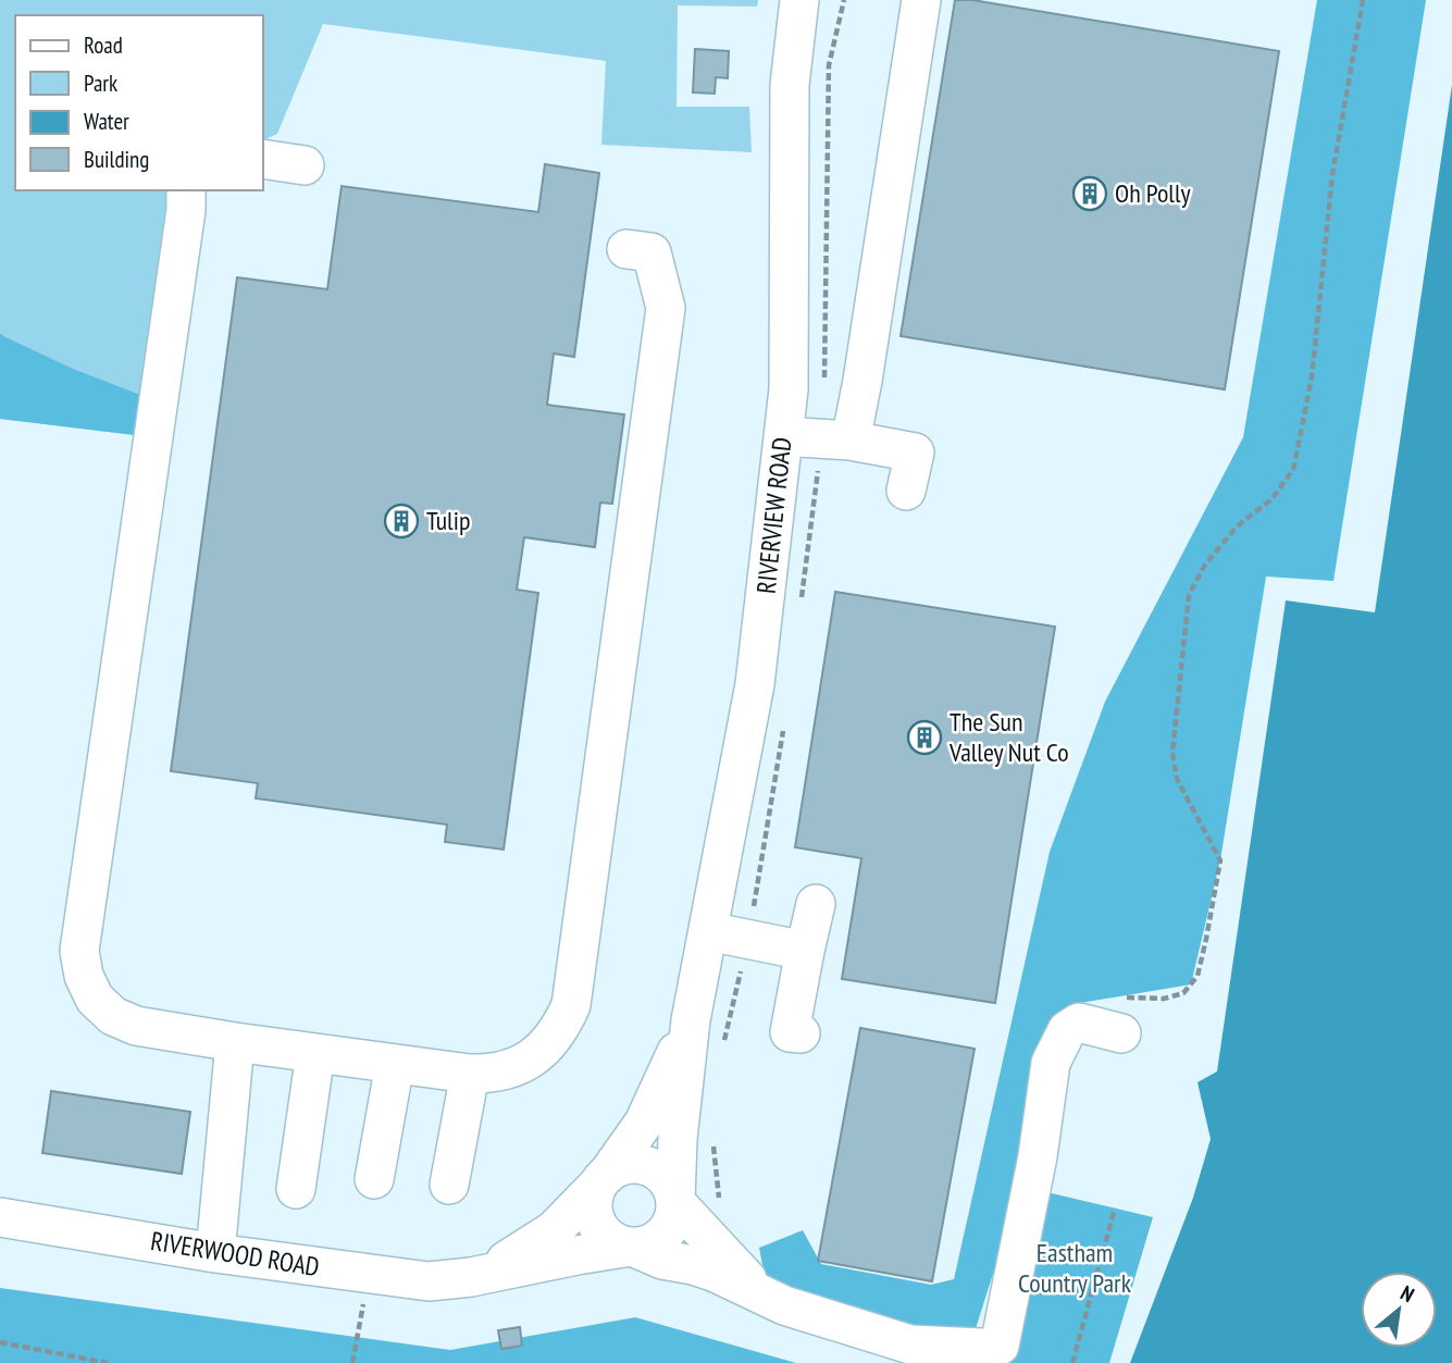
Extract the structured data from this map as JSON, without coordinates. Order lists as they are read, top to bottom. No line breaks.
{"streets":{"street":["RIVERVIEW ROAD","RIVERWOOD ROAD"]},"crossings":[["RIVERVIEW ROAD","RIVERWOOD ROAD"]],"parks":["Eastham Country Park"],"places":{"building":["Oh Polly","Tulip","The Sun Valley Nut Co"]},"legend":["Road","Park","Water","Building"],"north":"top right"}
